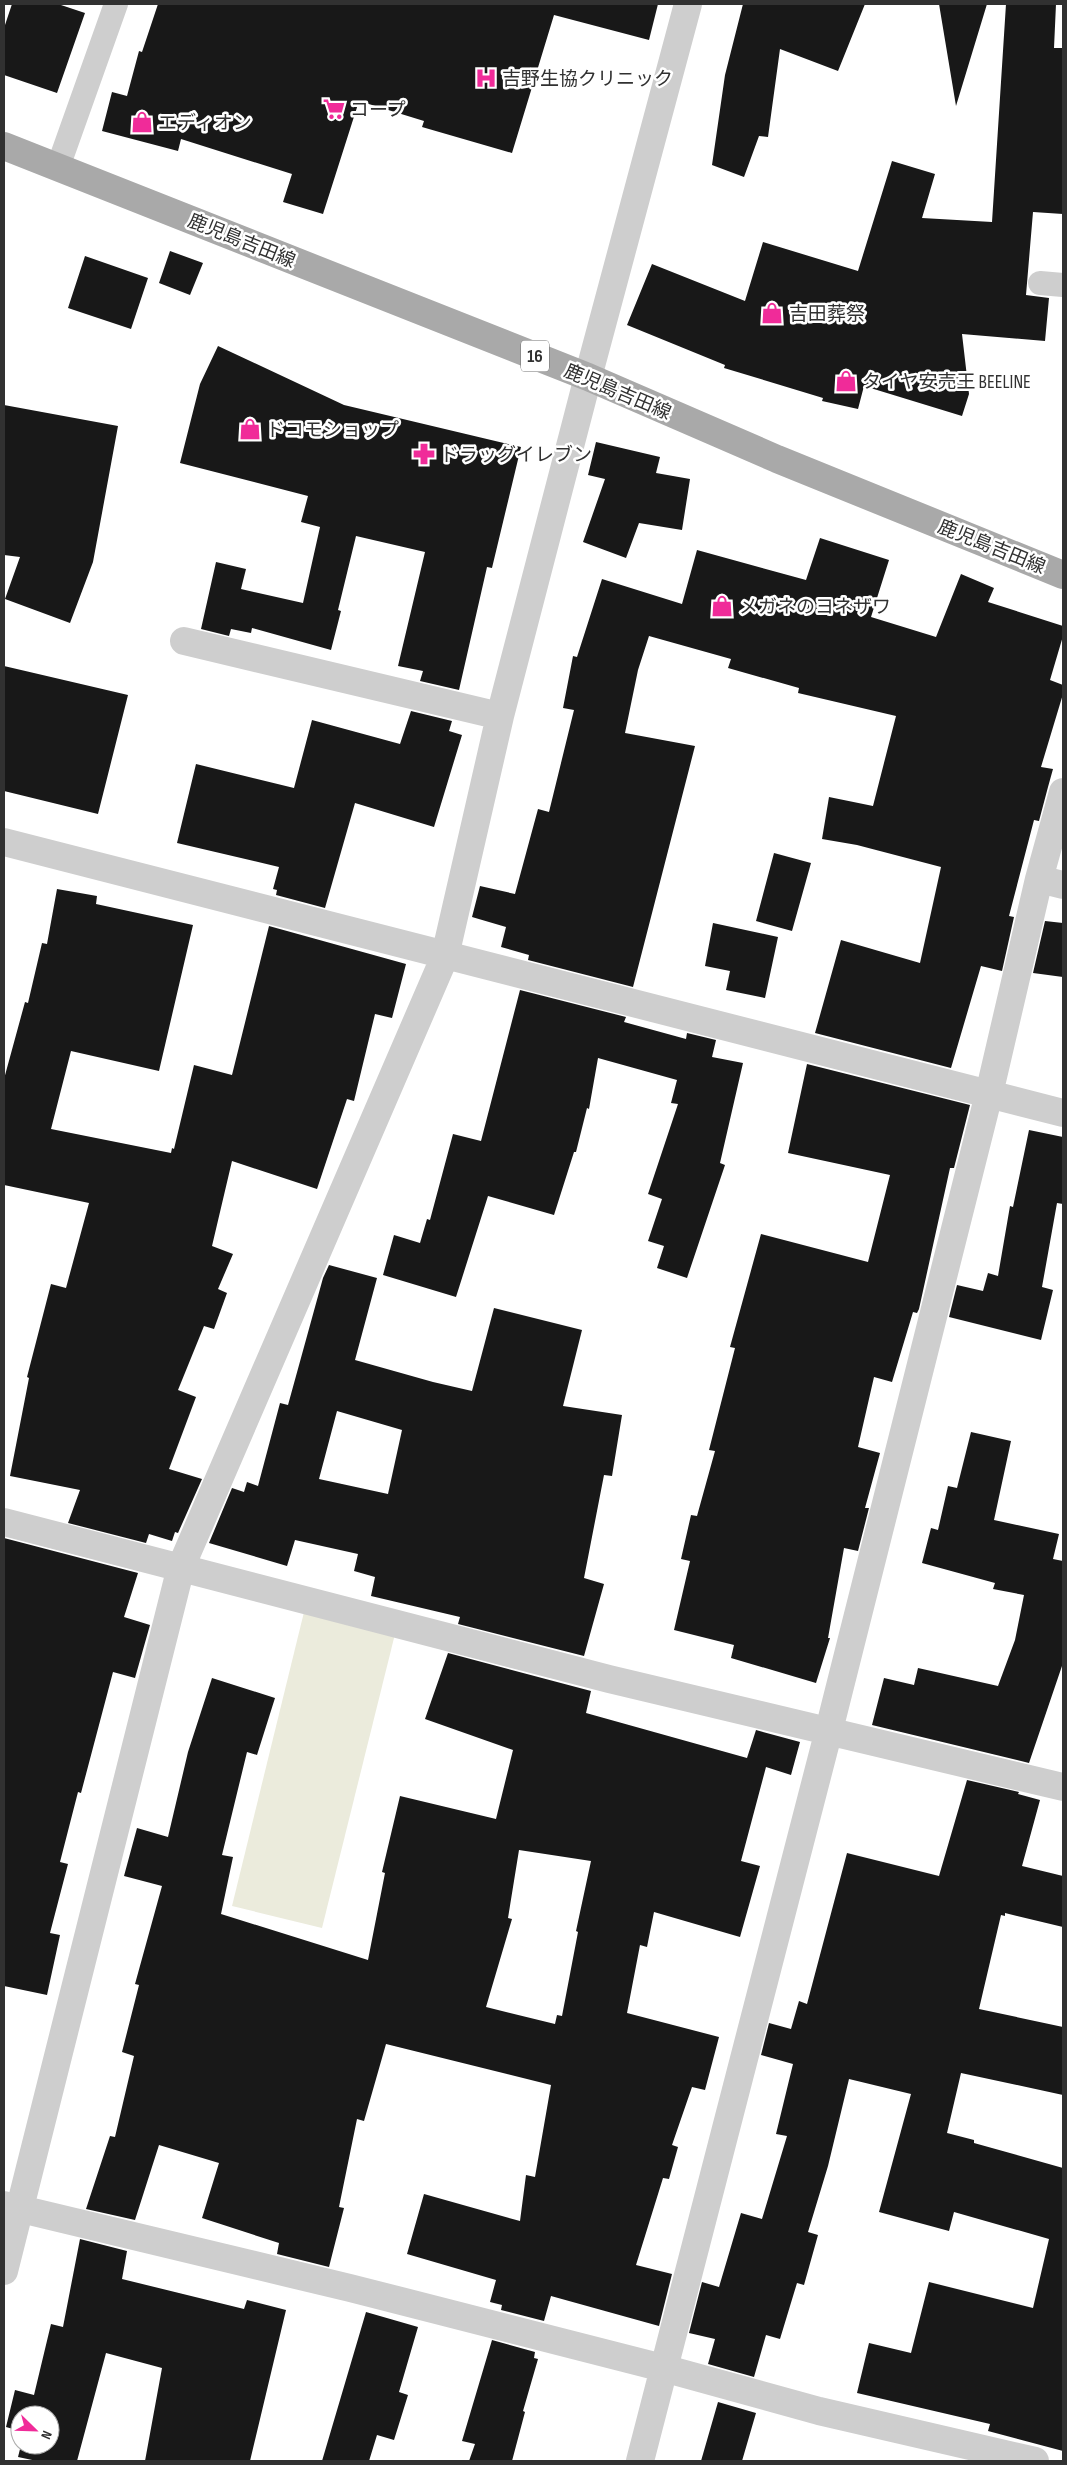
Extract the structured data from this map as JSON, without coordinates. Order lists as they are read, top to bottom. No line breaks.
{"streets":{"main road":["鹿児島吉田線","16"]},"places":{"hospital":["吉野生協クリニック"],"supermarket":["コープ"],"shop":["エディオン","吉田葬祭","タイヤ安売王 BEELINE","ドコモショップ","メガネのヨネザワ"],"pharmacy":["ドラッグイレブン"]},"north":"bottom right"}
